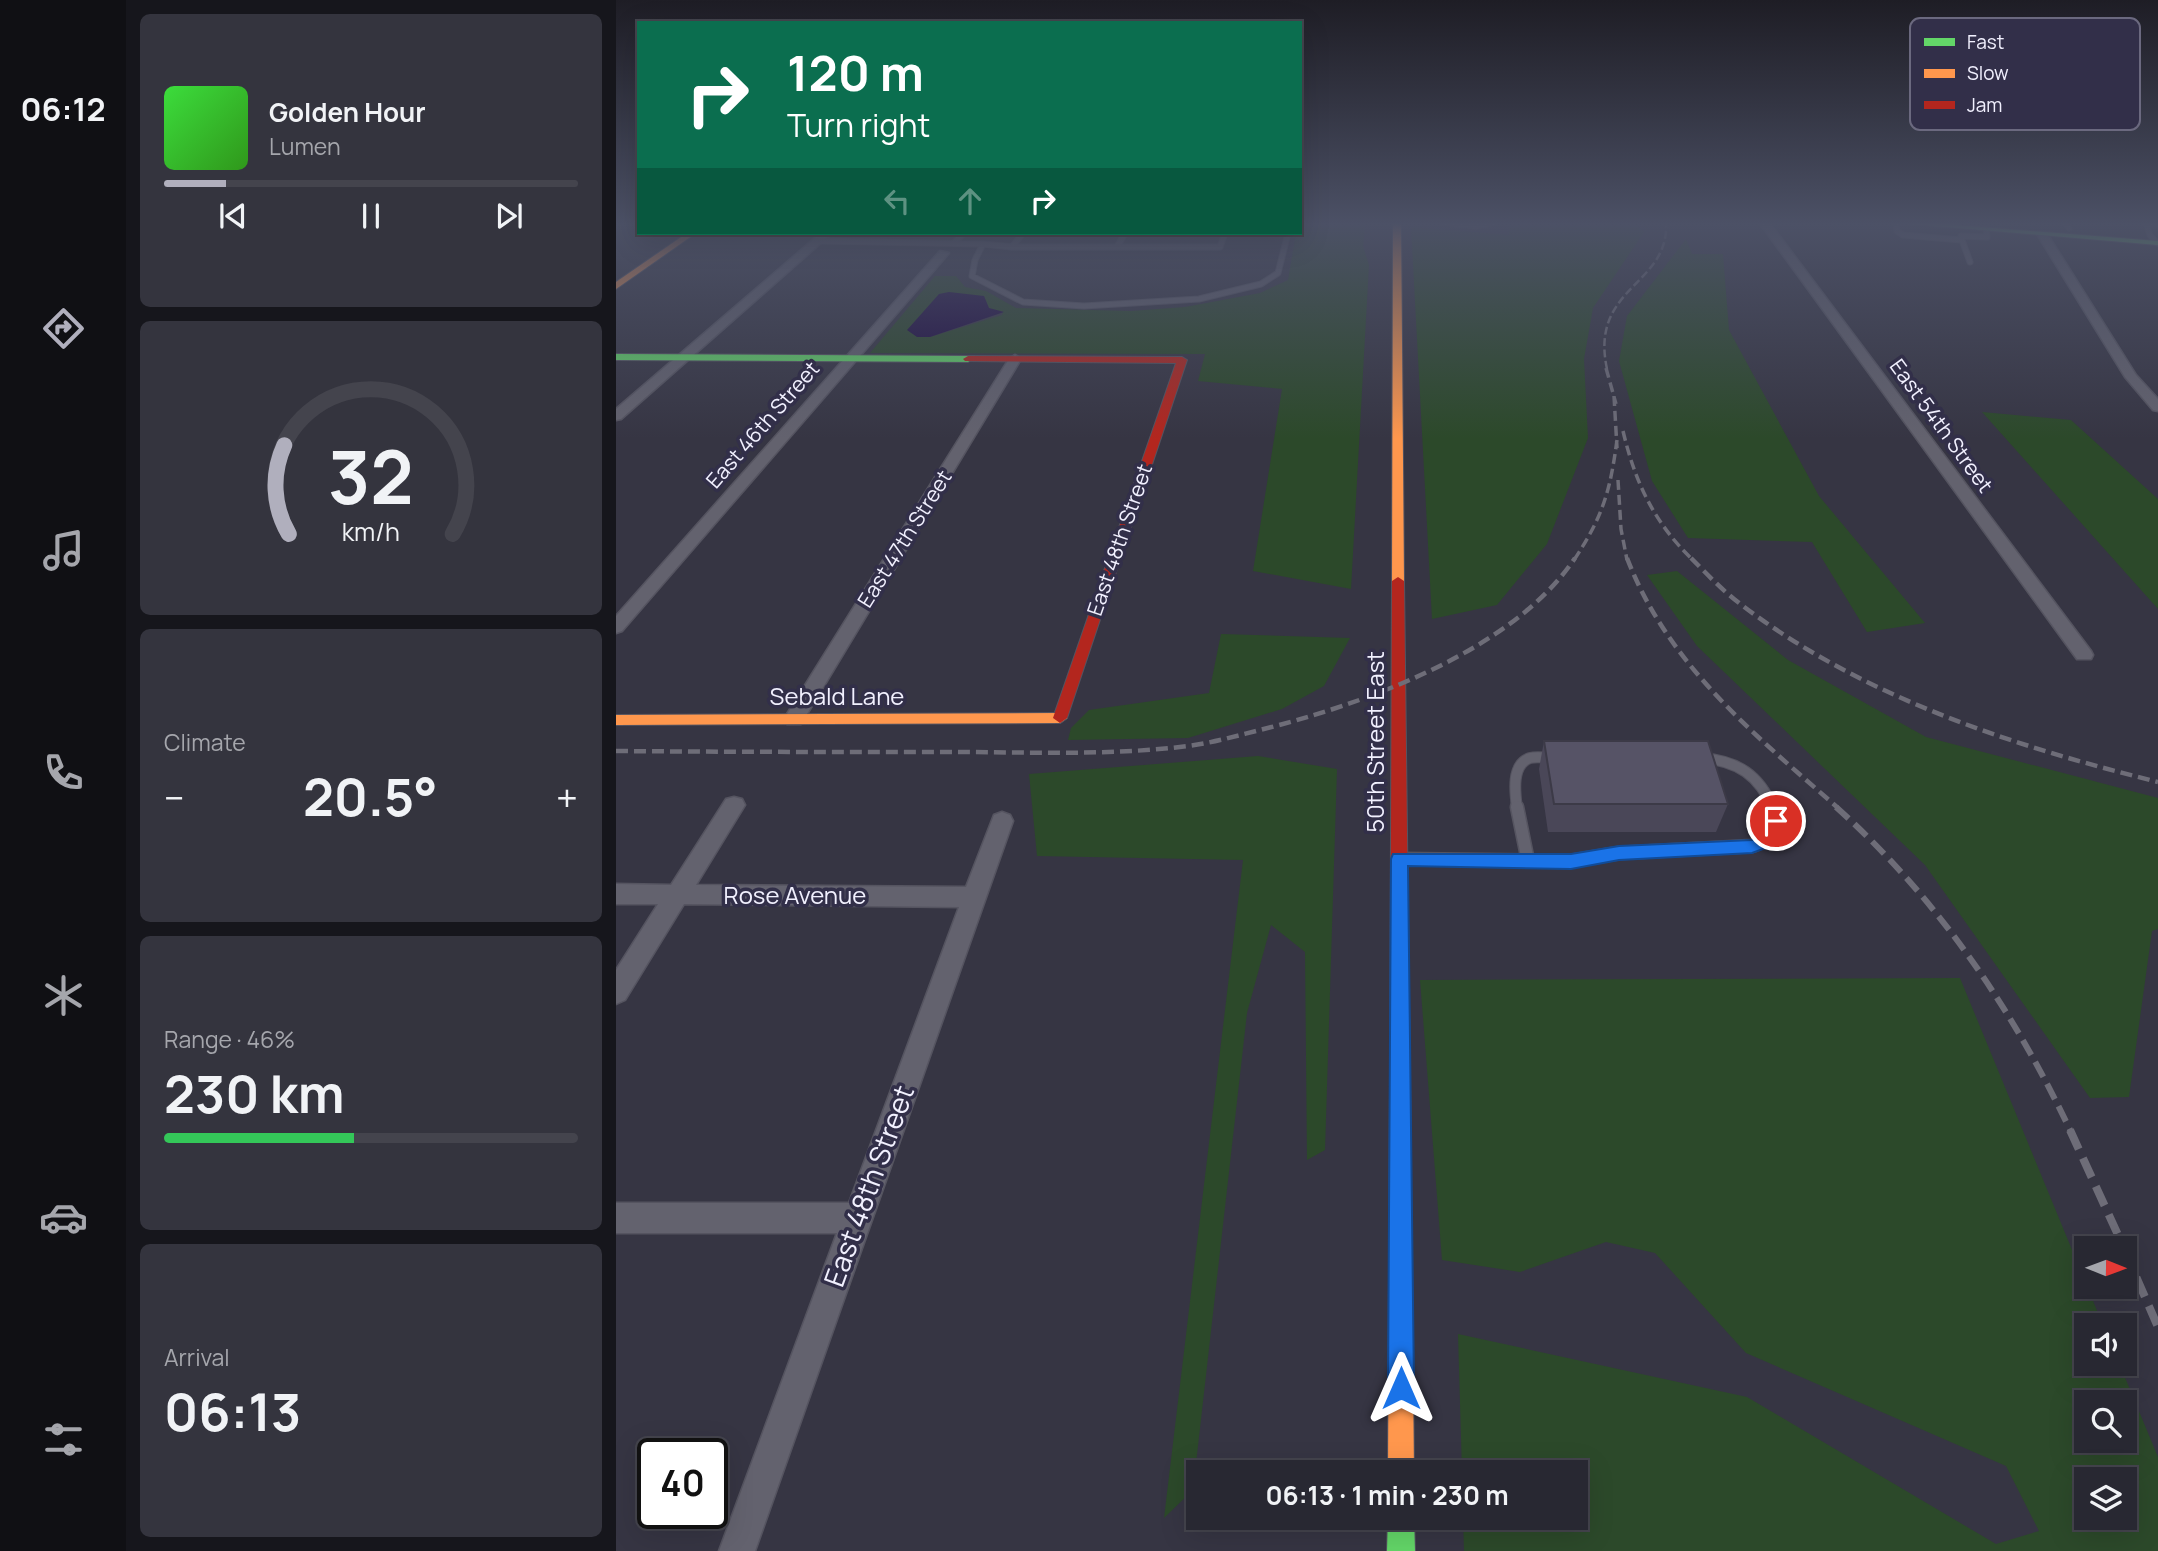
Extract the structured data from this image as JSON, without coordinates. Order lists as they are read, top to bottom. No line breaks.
{"streets":{"street":["East 46th Street","East 54th Street","East 47th Street","East 48th Street","Sebald Lane","50th Street East","Rose Avenue"]},"crossings":[["East 47th Street","East 48th Street"],["East 47th Street","Sebald Lane"],["East 48th Street","Sebald Lane"],["East 48th Street","Rose Avenue"]],"legend":["Fast","Slow","Jam"],"north":"right","page":{"tabs":"06:12","turn":["120 m","Turn right"],"song":["Golden Hour","Lumen"],"tile":["Climate",["Range · 46%","230 km"],["Arrival","06:13"]],"heat":["−","20.5°","+"],"limit":"40","trip":"06:13 · 1 min · 230 m","gauge":["32","km/h"]}}
